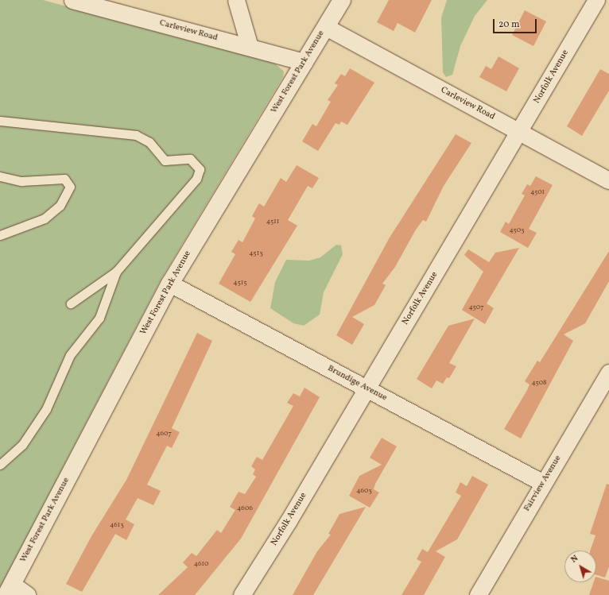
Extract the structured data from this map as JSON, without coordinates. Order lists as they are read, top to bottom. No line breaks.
{"streets":{"main road":["West Forest Park Avenue"],"street":["Carleview Road","Norfolk Avenue","Brundige Avenue","Fairview Avenue"]},"crossings":[["Carleview Road","West Forest Park Avenue"],["Carleview Road","Norfolk Avenue"],["West Forest Park Avenue","Brundige Avenue"],["Norfolk Avenue","Brundige Avenue"],["Brundige Avenue","Fairview Avenue"]],"house_numbers":["4501","4511","4503","4513","4515","4507","4508","4607","4603","4606","4613","4610"],"scale_bar":"20 m","north":"top left"}
